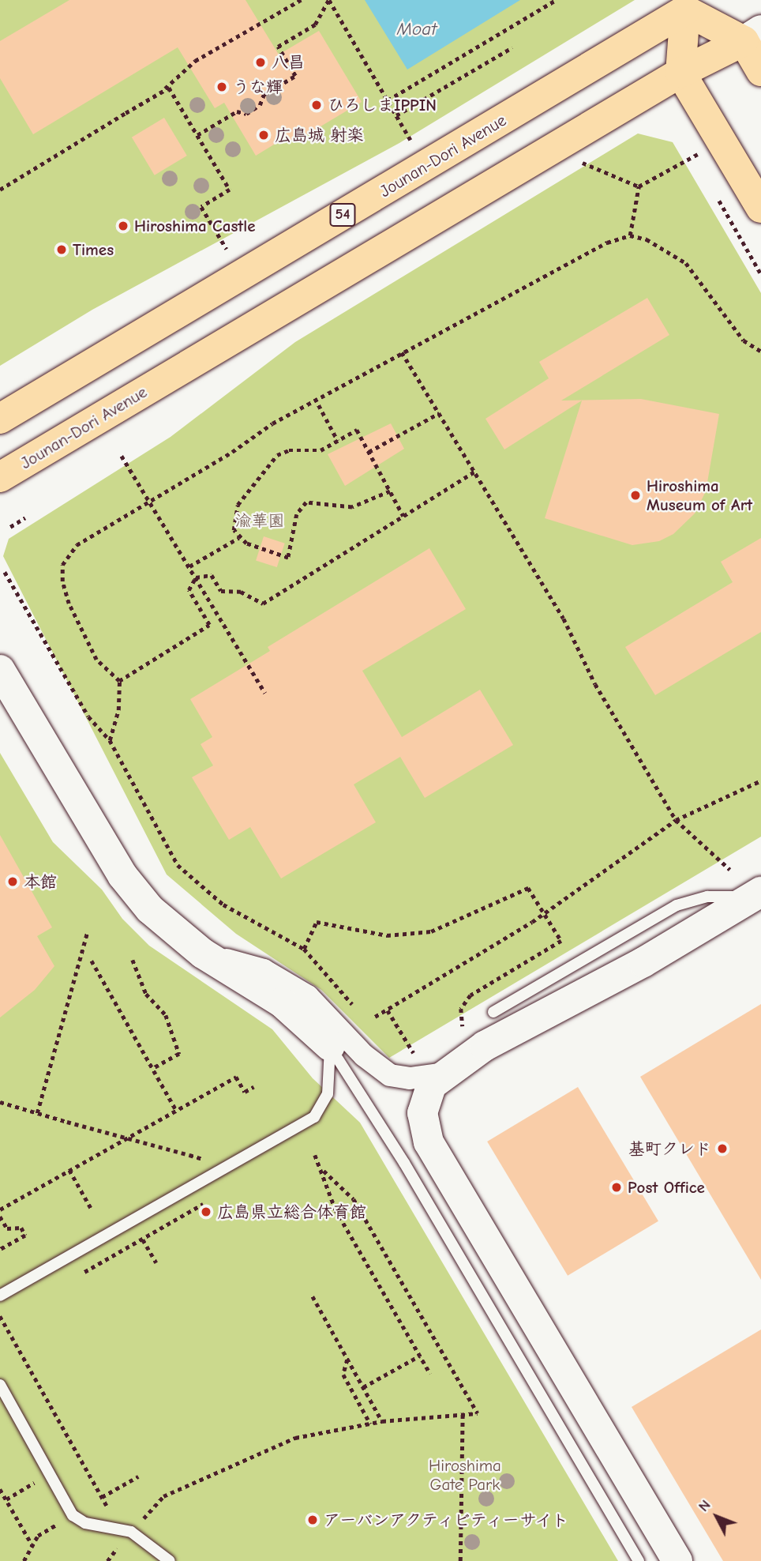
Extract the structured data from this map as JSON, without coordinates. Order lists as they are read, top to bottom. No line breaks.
{"streets":{"highway":["Jounan-Dori Avenue","54"]},"water":["Moat"],"parks":["渝華園","Hiroshima Gate Park"],"places":["八昌","うな輝","ひろしまIPPIN","広島城 射楽","Hiroshima Castle","Times","Hiroshima Museum of Art","本館","基町クレド","Post Office","広島県立総合体育館","アーバンアクティビティーサイト"],"north":"top left"}
